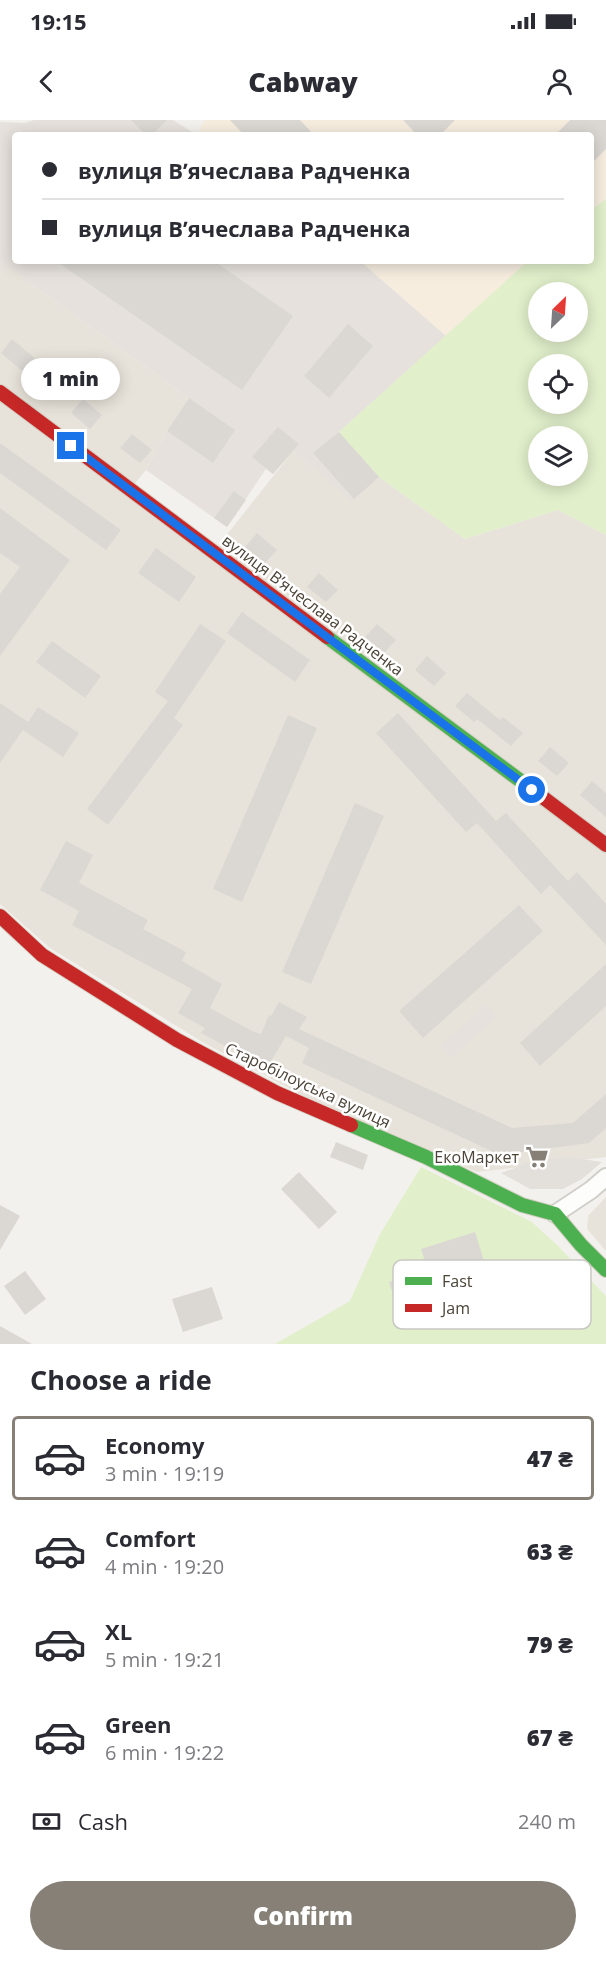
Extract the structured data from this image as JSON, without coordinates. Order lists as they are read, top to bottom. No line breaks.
{"streets":{"street":["вулиця Вʼячеслава Радченка","Старобілоуська вулиця"]},"places":{"supermarket":["ЕкоМаркет"]},"legend":["Fast","Jam"],"north":"top right","page":{"status":"19:15","header":"Cabway","banner":["вулиця Вʼячеслава Радченка","вулиця Вʼячеслава Радченка"],"bubble":"1 min","heading":"Choose a ride","list":[{"name":"Economy","note":"3 min · 19:19","value":"47 ₴"},{"name":"Comfort","note":"4 min · 19:20","value":"63 ₴"},{"name":"XL","note":"5 min · 19:21","value":"79 ₴"},{"name":"Green","note":"6 min · 19:22","value":"67 ₴"}],"pay":["Cash","240 m"],"buttons":"Confirm"}}
